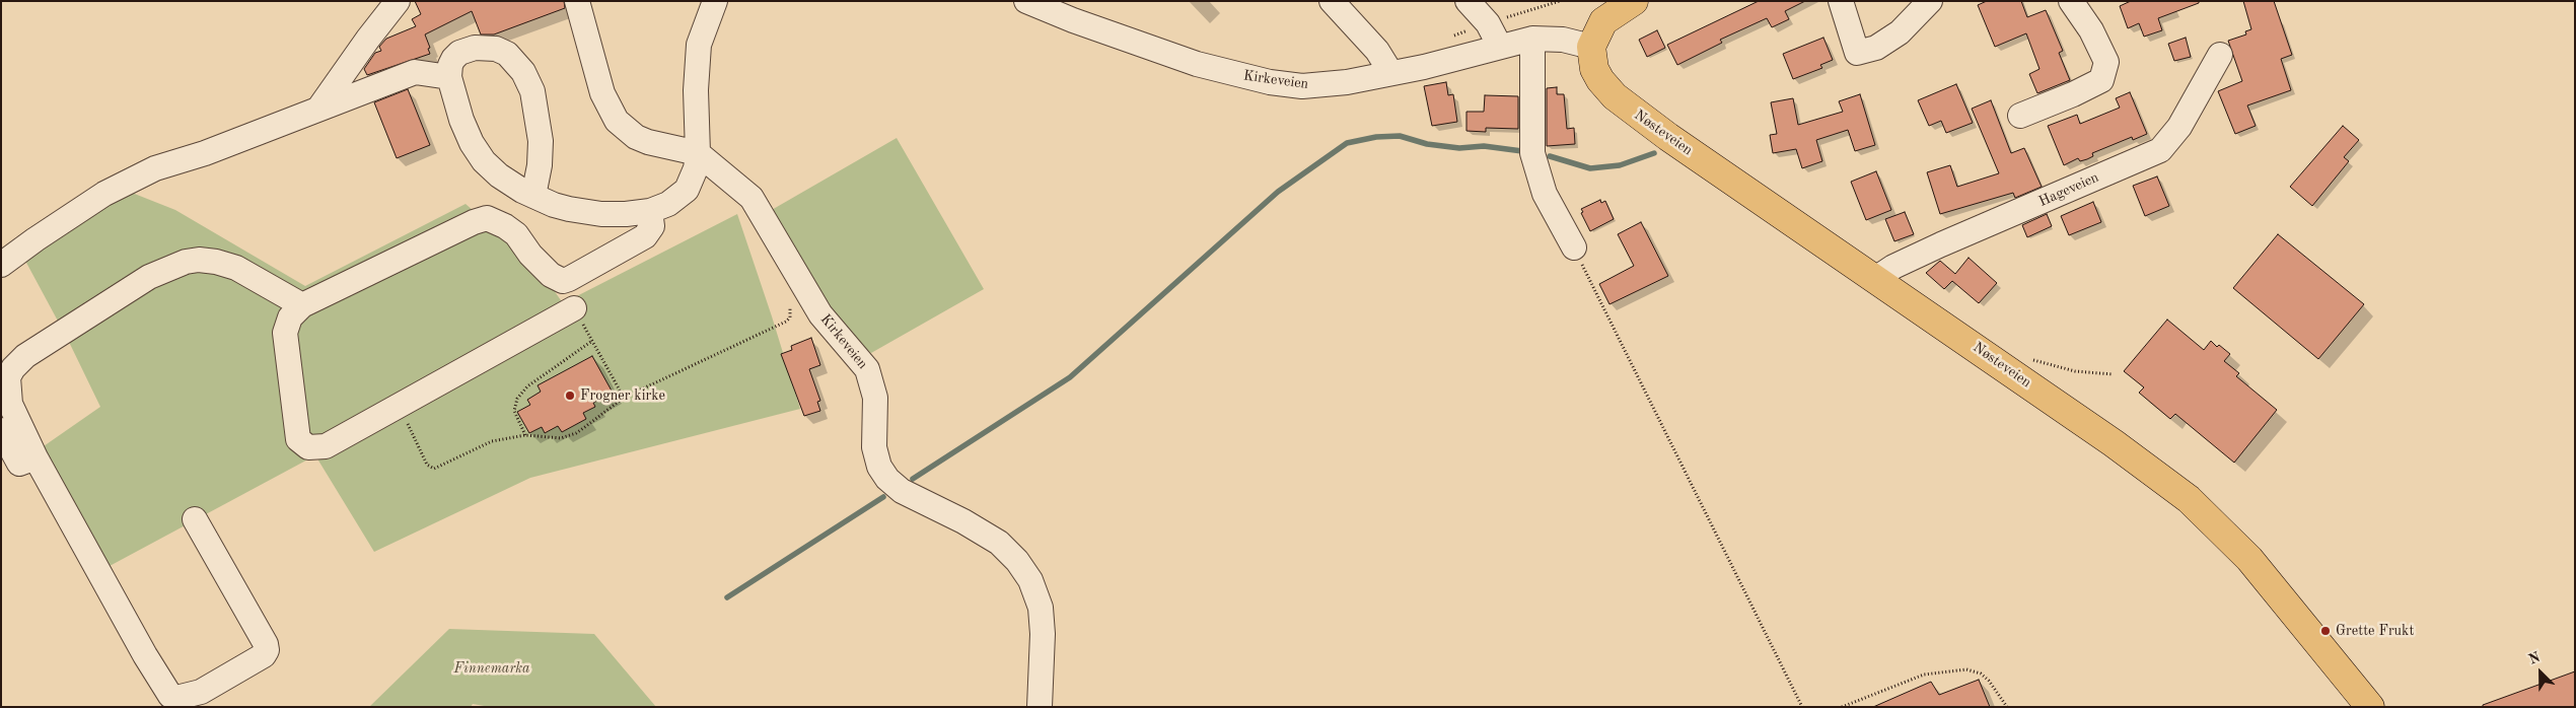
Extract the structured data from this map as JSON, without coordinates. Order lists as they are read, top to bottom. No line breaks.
{"streets":{"main road":["Nøsteveien"],"street":["Kirkeveien","Hageveien"]},"crossings":[["Kirkeveien","Nøsteveien"],["Nøsteveien","Hageveien"]],"parks":["Finnemarka"],"places":["Frogner kirke","Grette Frukt"],"north":"top left"}
